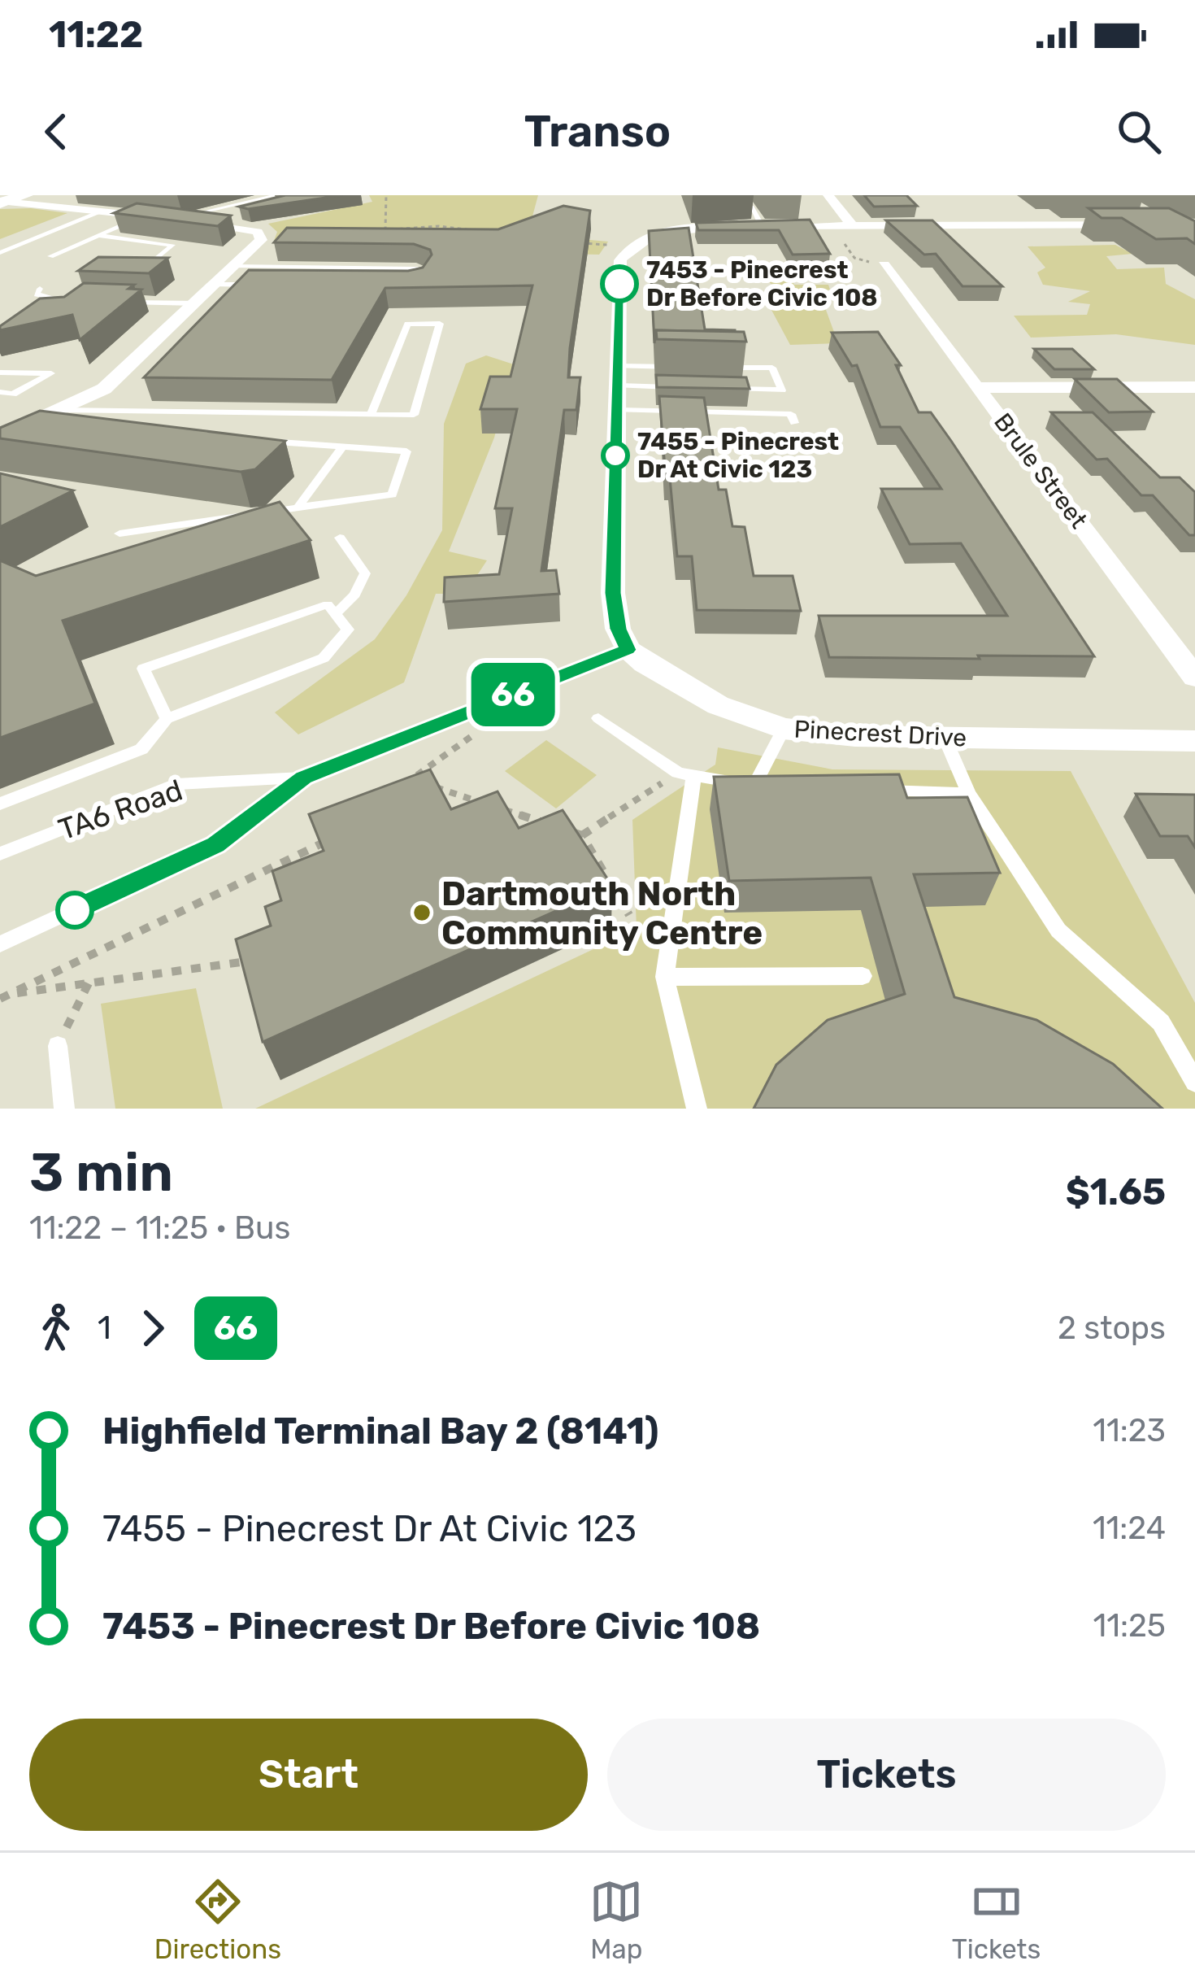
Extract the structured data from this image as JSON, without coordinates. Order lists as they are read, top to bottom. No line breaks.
{"streets":{"street":["Brule Street","Pinecrest Drive"],"lane":["TA6 Road"]},"crossings":[["Pinecrest Drive","TA6 Road"]],"places":["7453 - Pinecrest Dr Before Civic 108","7455 - Pinecrest Dr At Civic 123","Dartmouth North Community Centre"],"lines":["bus line 66"],"page":{"status":"11:22","header":"Transo","on_map":"66","heading":["3 min","11:22 – 11:25 · Bus","$1.65"],"legs":["1","66","2 stops"],"list":[{"name":"Highfield Terminal Bay 2 (8141)","value":"11:23"},{"name":"7455 - Pinecrest Dr At Civic 123","value":"11:24"},{"name":"7453 - Pinecrest Dr Before Civic 108","value":"11:25"}],"buttons":["Start","Tickets"],"tabs":["Directions","Map","Tickets"]}}
